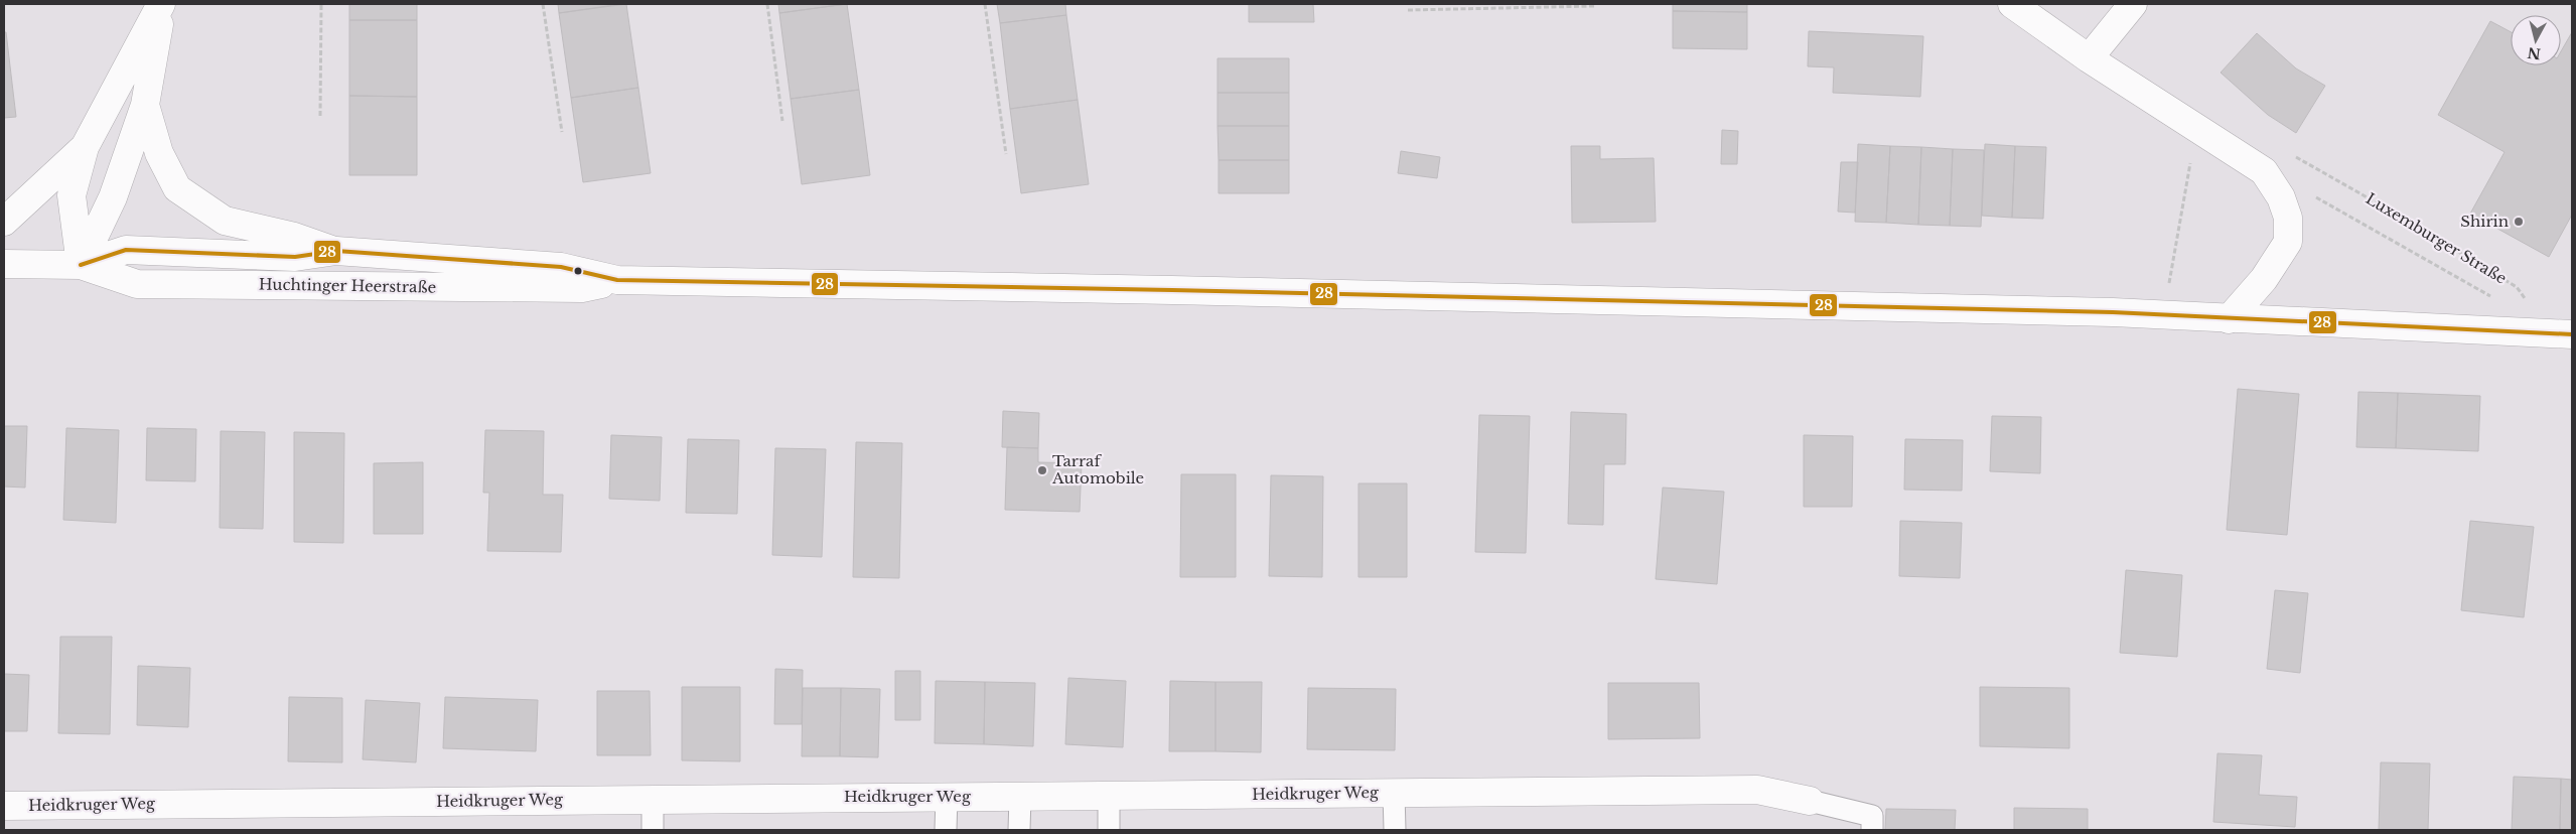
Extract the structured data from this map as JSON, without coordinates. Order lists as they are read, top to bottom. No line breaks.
{"streets":{"main road":["Huchtinger Heerstraße","Heidkruger Weg"],"path":["Luxemburger Straße"]},"crossings":[["Luxemburger Straße","Huchtinger Heerstraße"]],"places":["Shirin","Tarraf Automobile"],"lines":["transit line 28"],"north":"bottom"}
